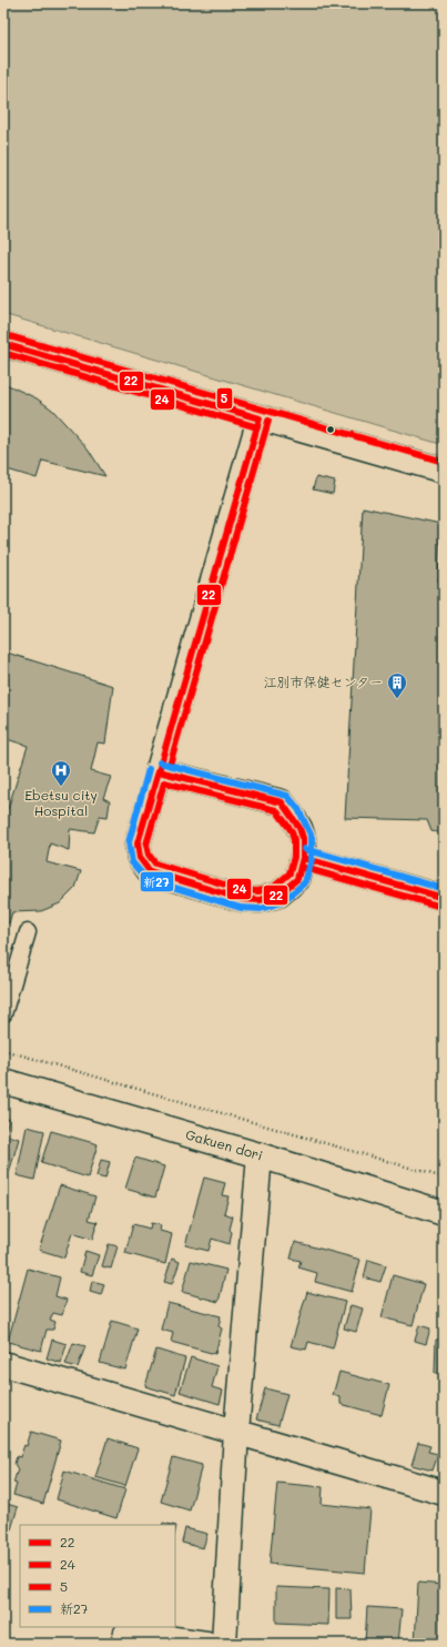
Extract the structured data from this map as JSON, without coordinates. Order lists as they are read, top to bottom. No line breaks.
{"streets":{"street":["Gakuen dori"]},"places":{"building":["江別市保健センター"],"hospital":["Ebetsu city Hospital"]},"lines":["transit line 5","transit line 22","transit line 24","transit line 新27"],"legend":["22","24","5","新27"]}
